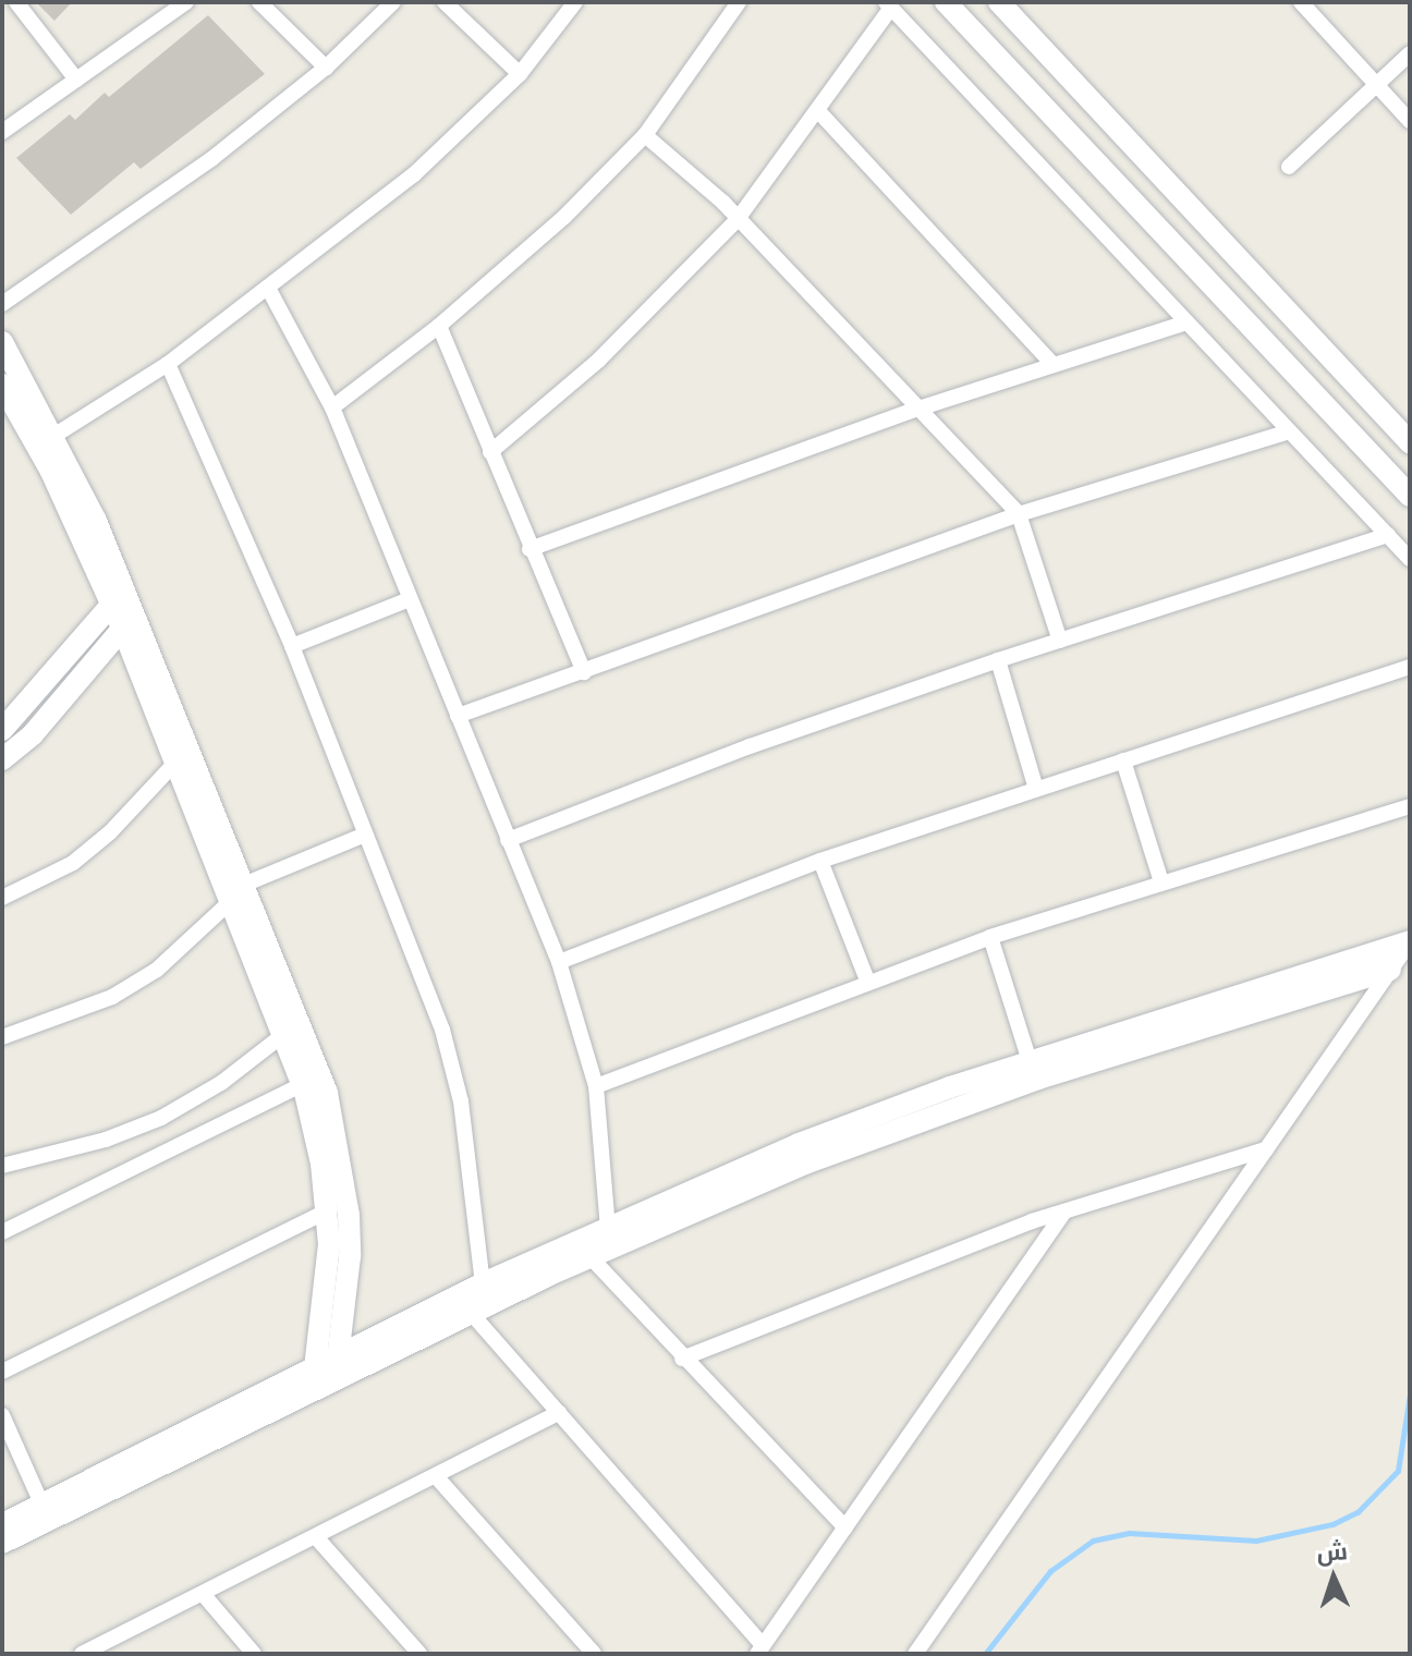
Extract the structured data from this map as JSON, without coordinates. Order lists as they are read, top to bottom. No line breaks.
{"north":"top"}
